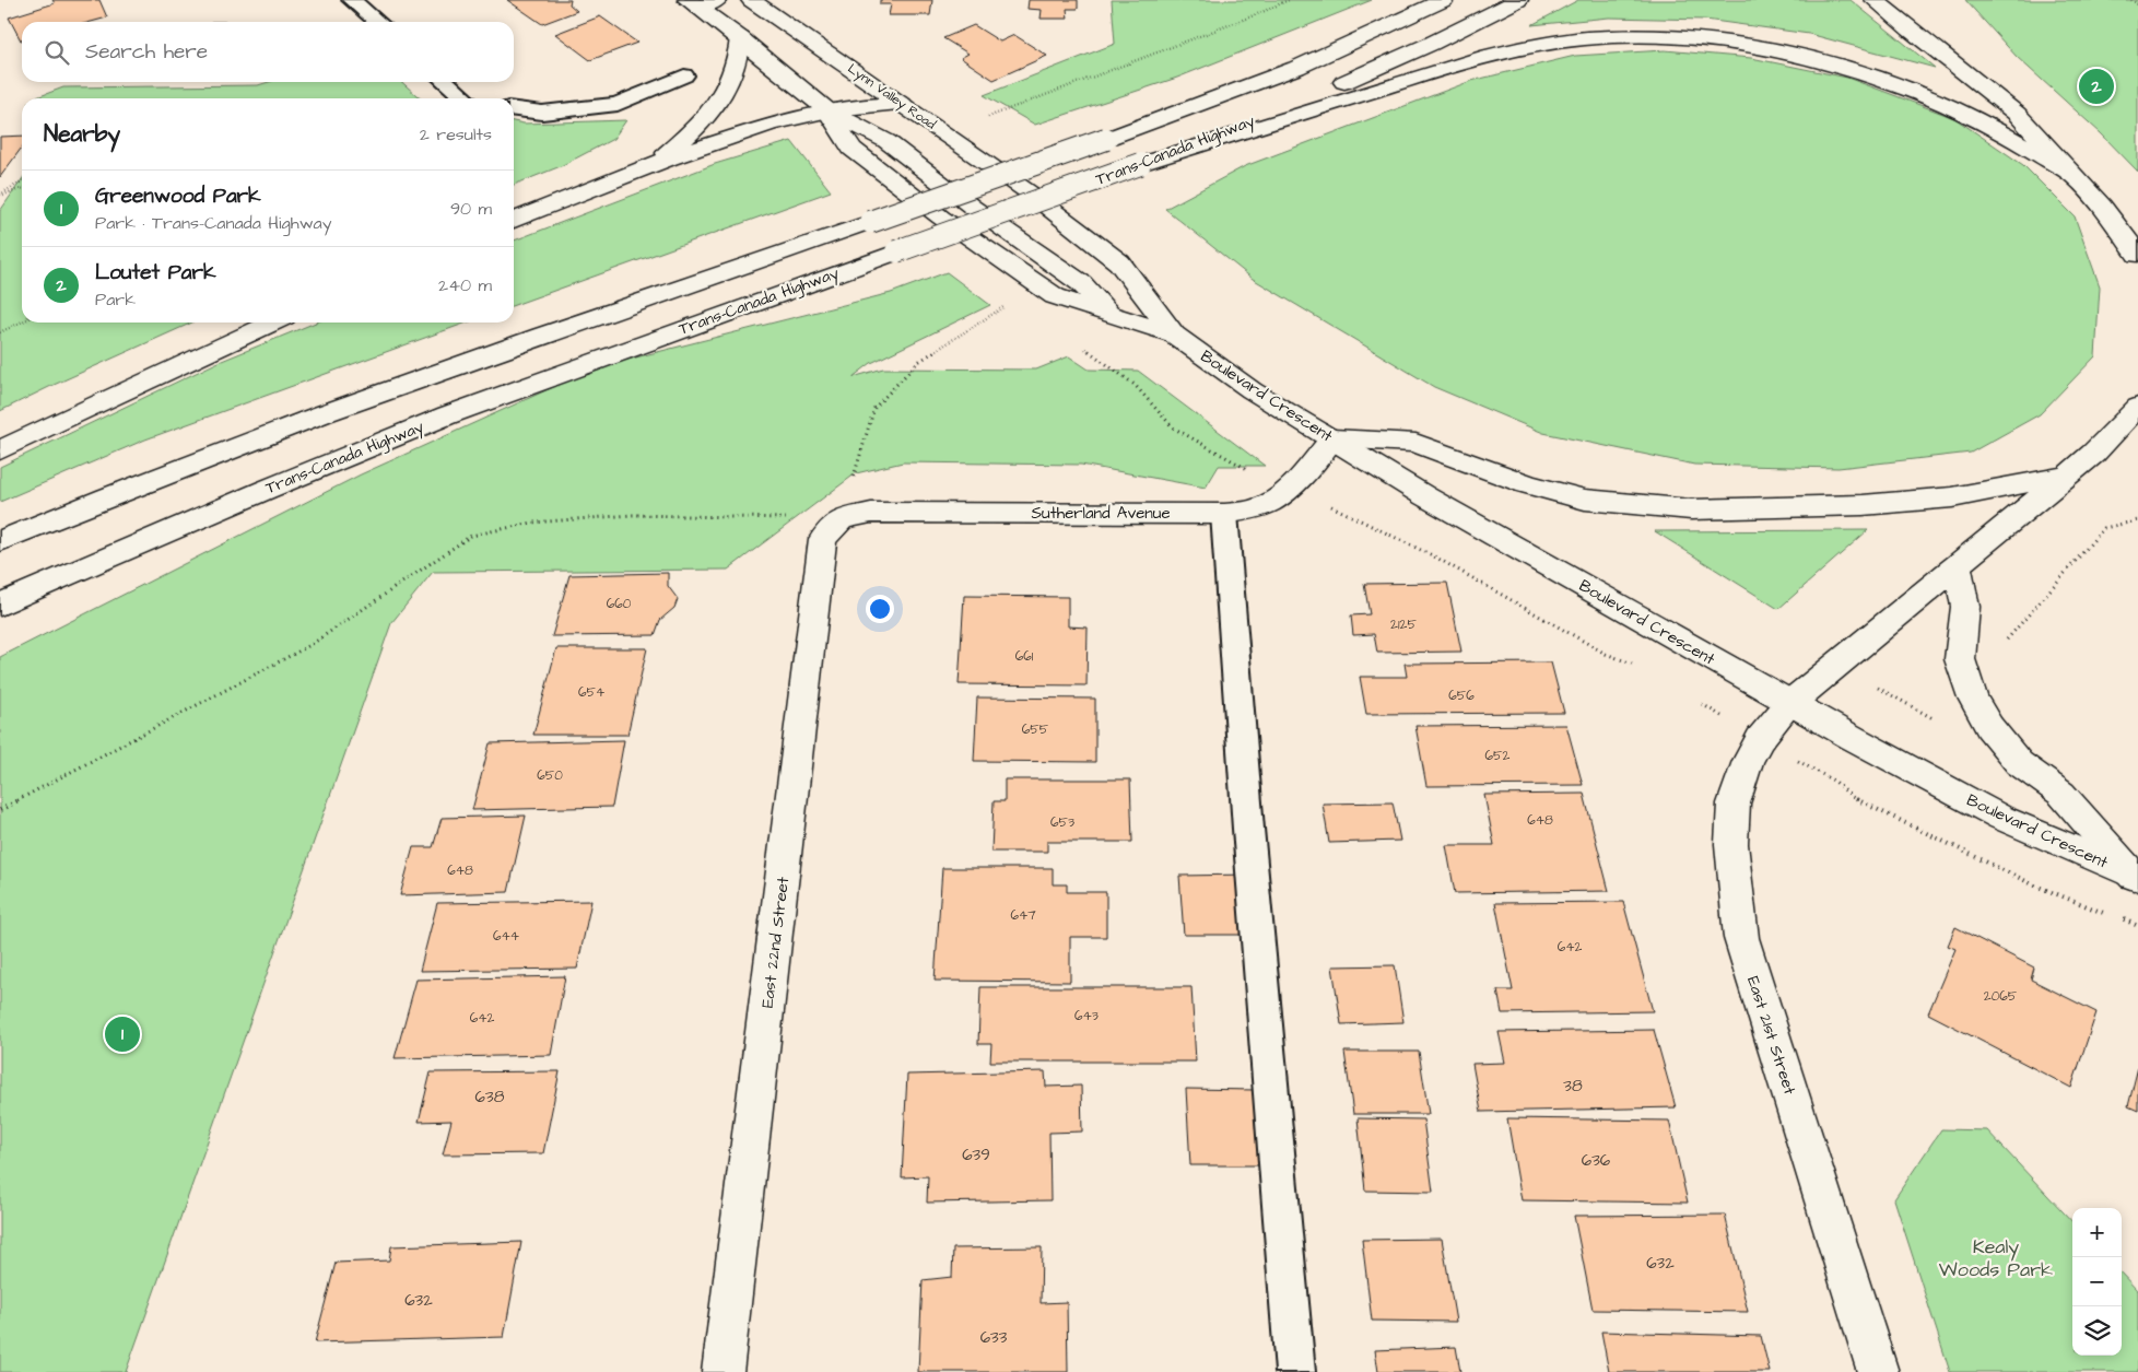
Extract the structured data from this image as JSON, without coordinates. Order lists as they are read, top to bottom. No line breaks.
{"streets":{"main road":["Lynn Valley Road","Trans-Canada Highway","Boulevard Crescent","Sutherland Avenue","East 22nd Street","East 21st Street"]},"crossings":[["Lynn Valley Road","Boulevard Crescent"],["Boulevard Crescent","Sutherland Avenue"],["Boulevard Crescent","East 21st Street"],["Sutherland Avenue","East 22nd Street"]],"parks":["Kealy Woods Park"],"house_numbers":["660","2125","661","654","656","655","652","650","648","653","648","647","644","642","2065","643","642","38","638","639","636","632","632","633"],"page":{"search":"Search here","pins":["2","1"],"heading":["Nearby","2 results"],"list":[{"mark":"1","name":"Greenwood Park","note":"Park · Trans-Canada Highway","value":"90 m"},{"mark":"2","name":"Loutet Park","note":"Park","value":"240 m"}],"map_buttons":["+","−"]}}
